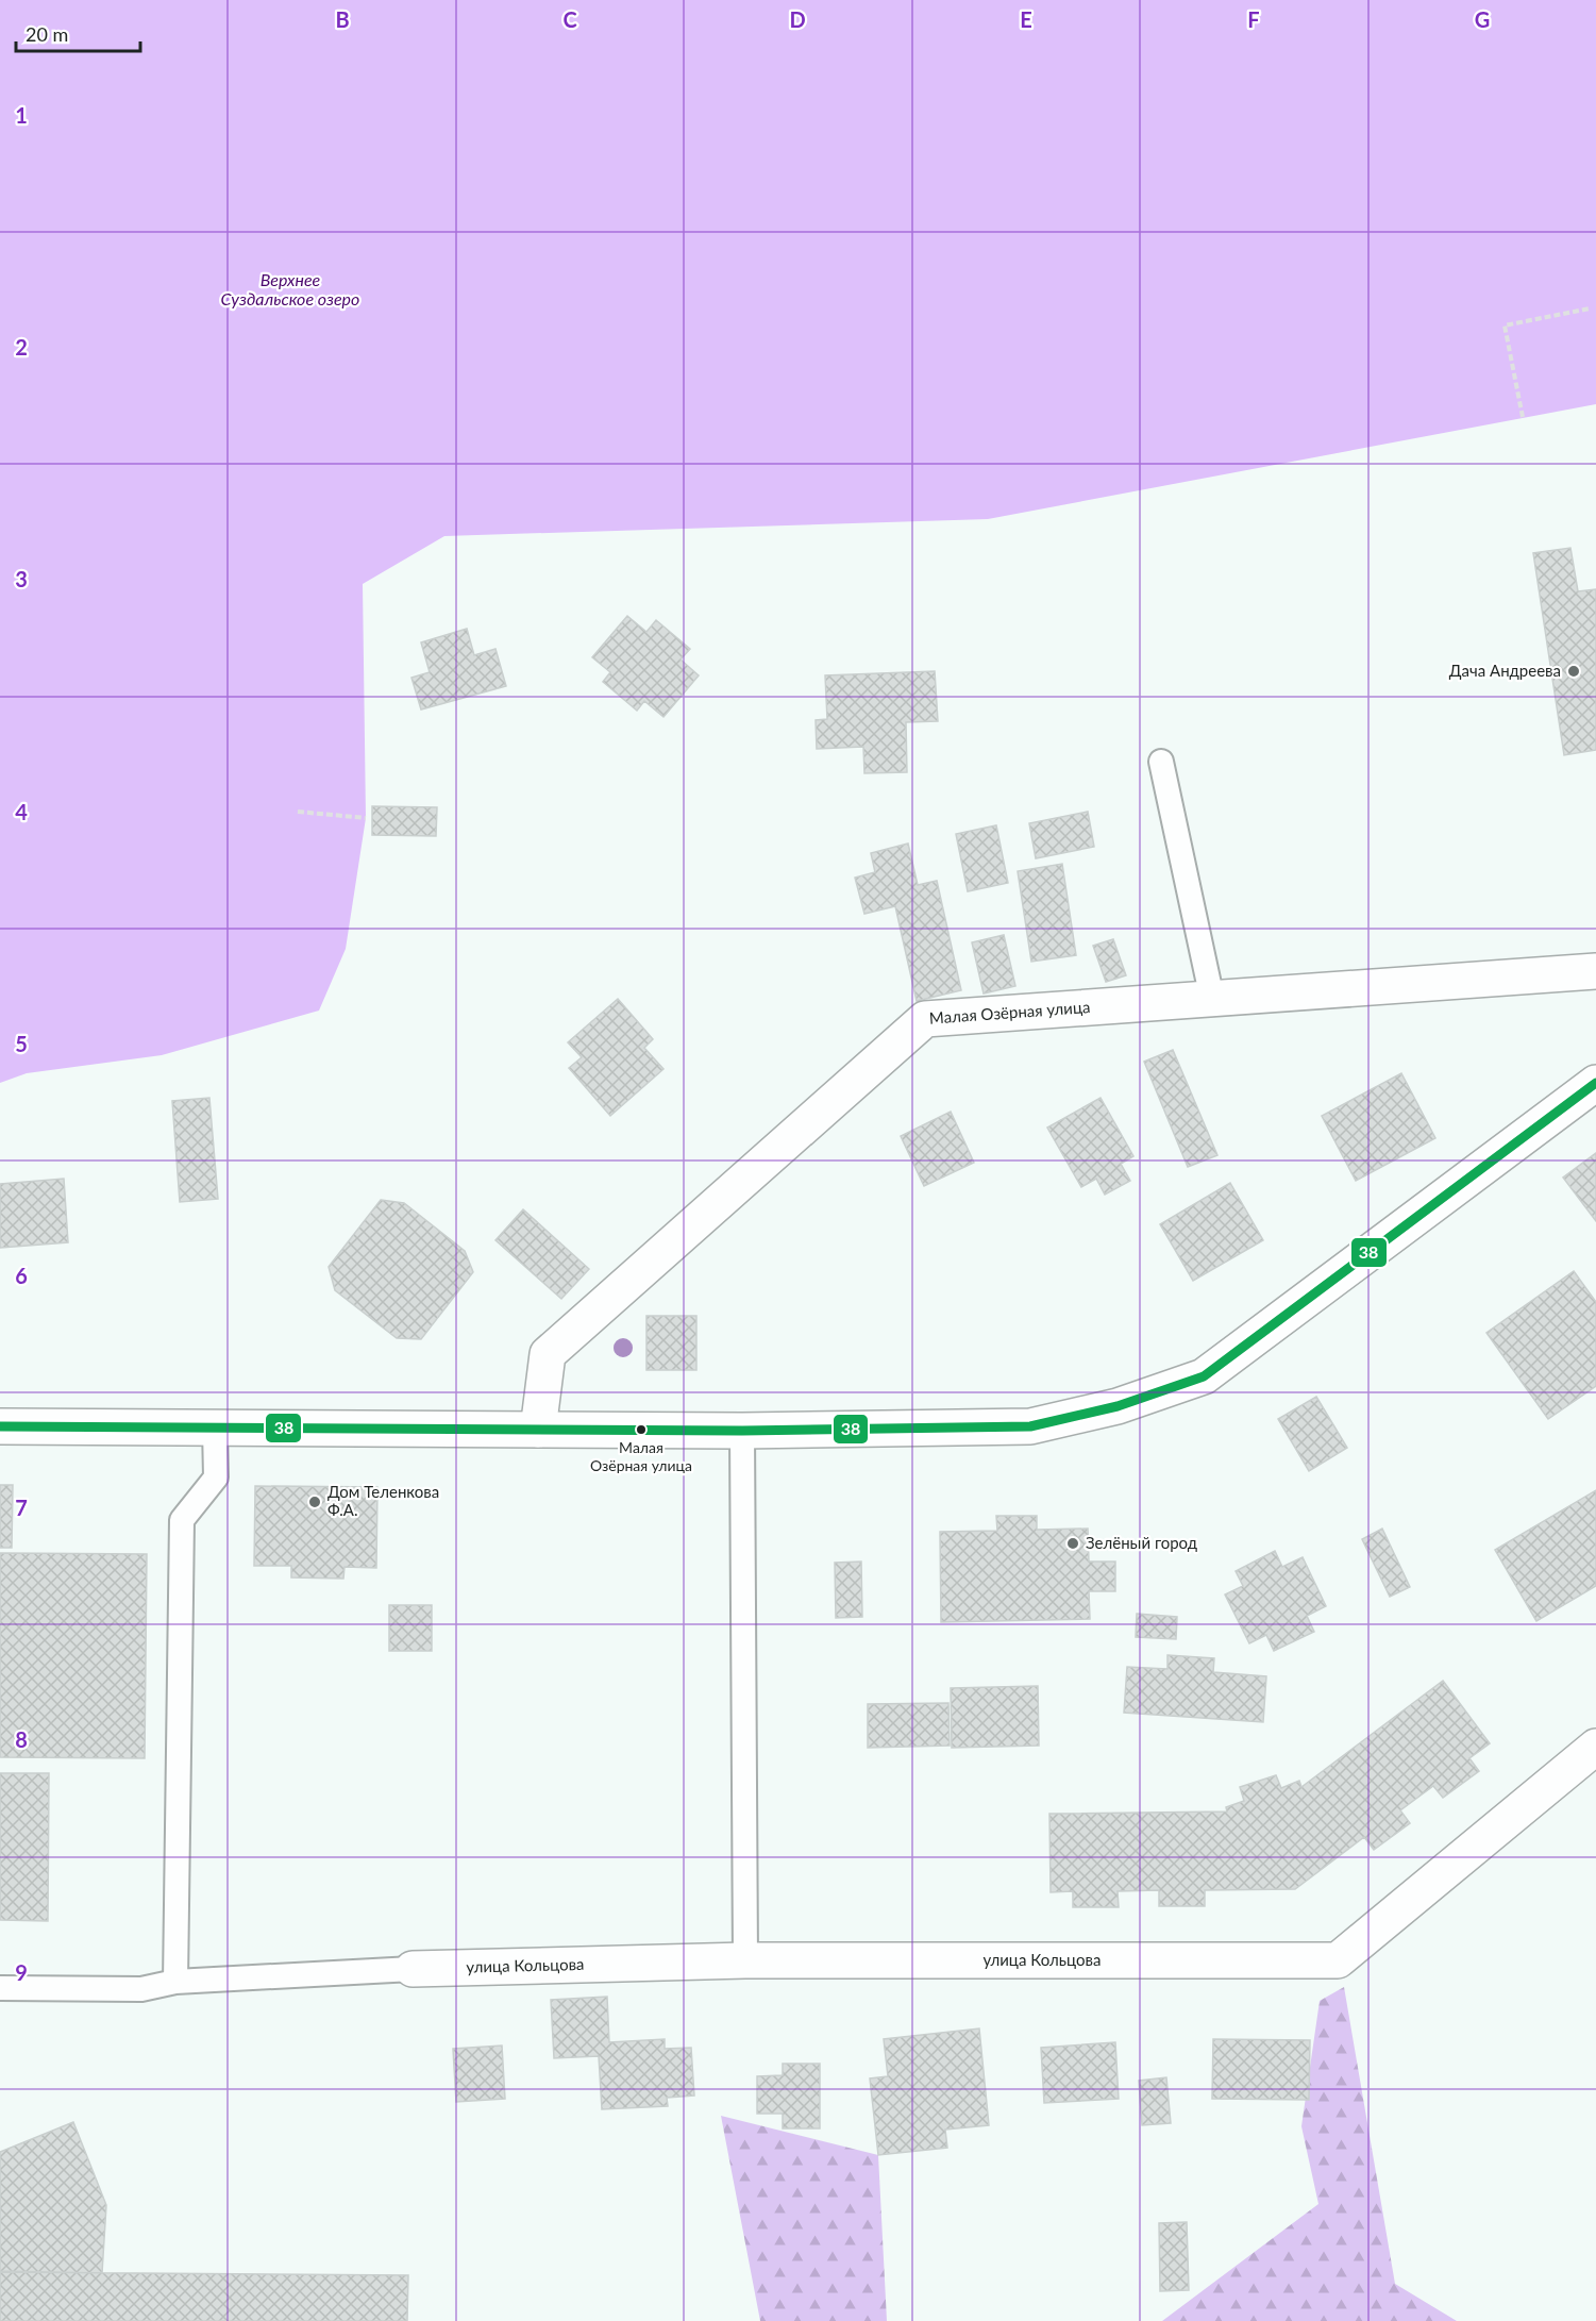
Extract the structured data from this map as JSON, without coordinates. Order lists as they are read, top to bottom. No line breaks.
{"streets":{"street":["Малая Озёрная улица","улица Кольцова"]},"water":["Верхнее Суздальское озеро"],"places":["Дача Андреева","Малая Озёрная улица","Дом Теленкова Ф.А.","Зелёный город"],"lines":["transit line 38"],"scale_bar":"20 m","grid":{"columns":["B","C","D","E","F","G"],"rows":["1","2","3","4","5","6","7","8","9"]}}
